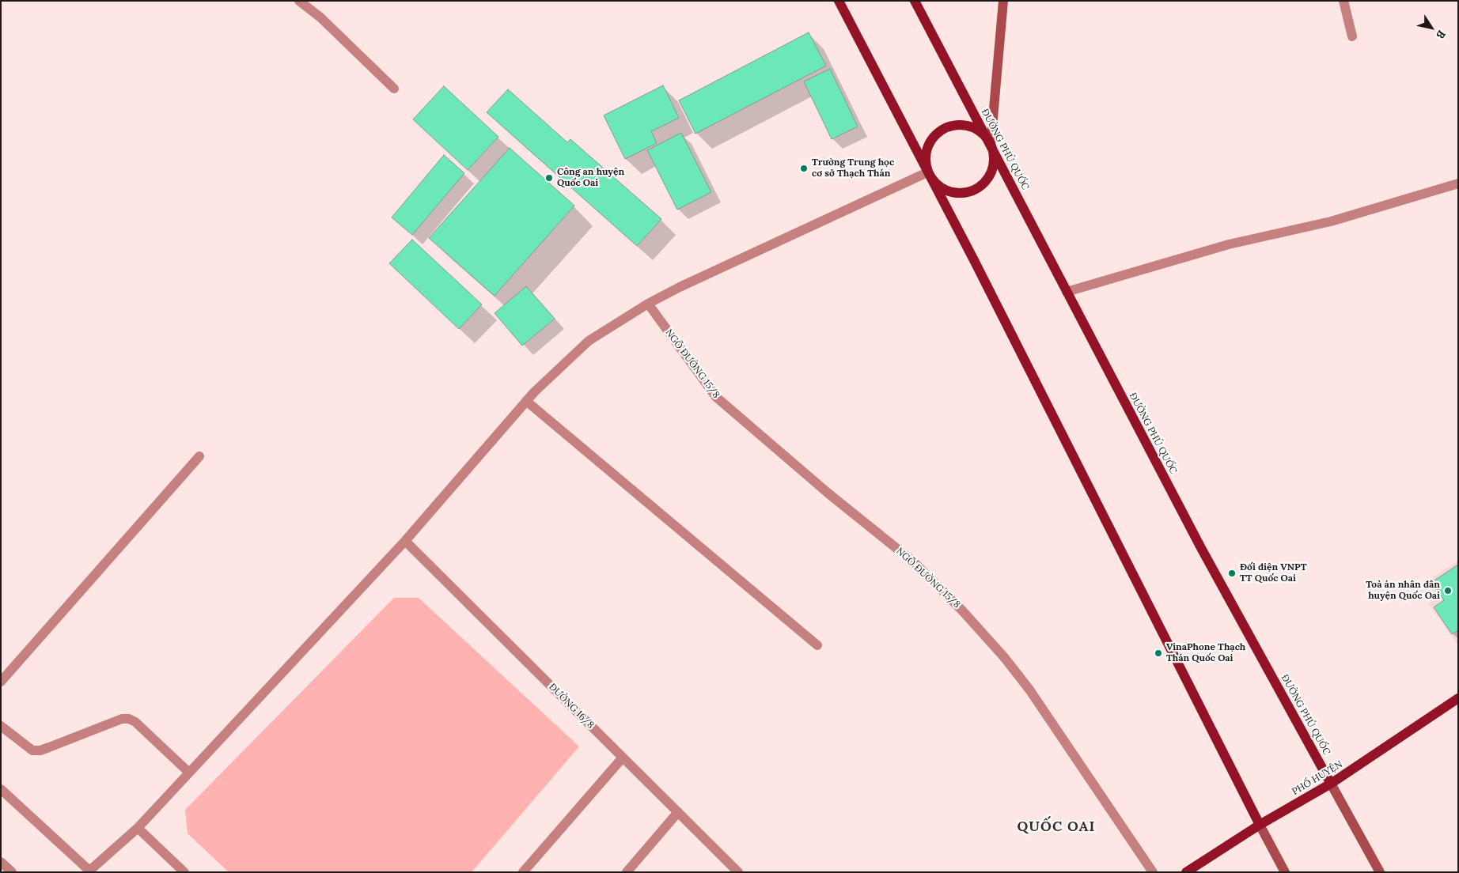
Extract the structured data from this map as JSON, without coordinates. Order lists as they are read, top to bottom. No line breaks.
{"streets":{"main road":["ĐƯỜNG PHỦ QUỐC","PHỐ HUYỆN"],"street":["NGÕ ĐƯỜNG 15/8","ĐƯỜNG 16/8"]},"crossings":[["ĐƯỜNG PHỦ QUỐC","PHỐ HUYỆN"]],"districts":["QUỐC OAI"],"places":["Trường Trung học cơ sở Thạch Thán","Công an huyện Quốc Oai","Đối diện VNPT TT Quốc Oai","Toà án nhân dân huyện Quốc Oai","VinaPhone Thạch Thán Quốc Oai"],"north":"bottom right"}
